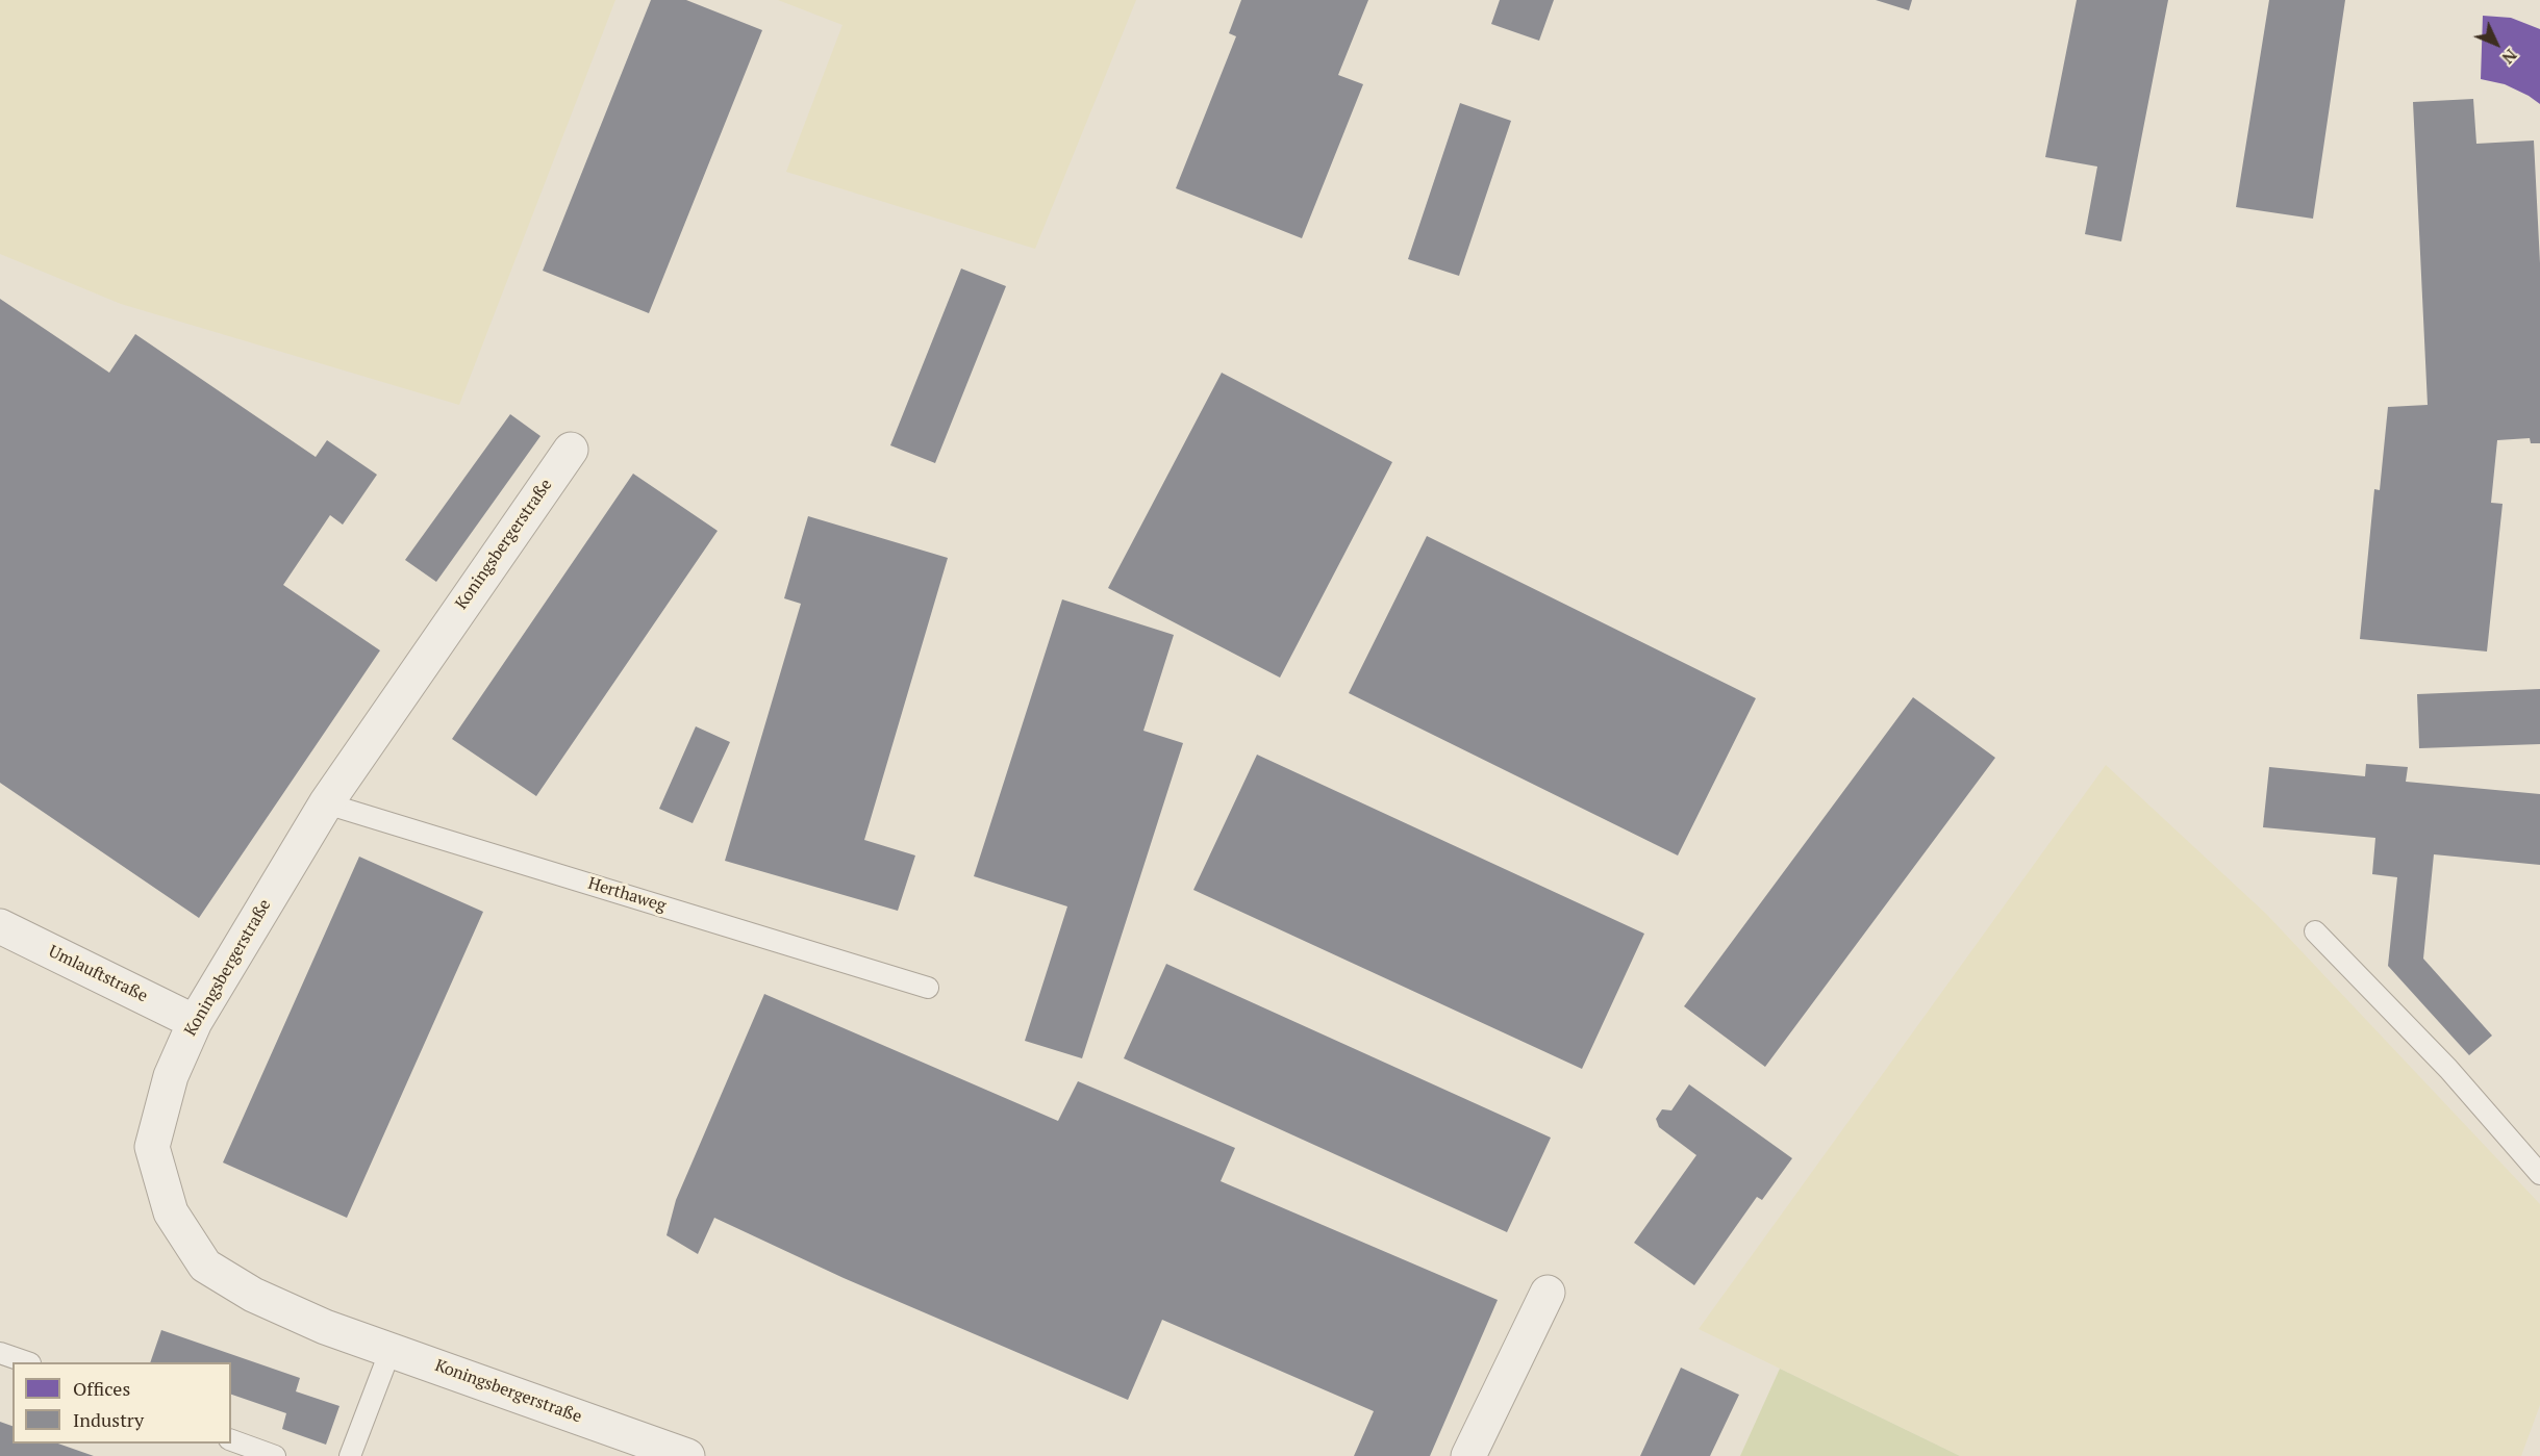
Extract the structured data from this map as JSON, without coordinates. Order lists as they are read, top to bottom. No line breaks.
{"streets":{"street":["Koningsbergerstraße","Umlauftstraße"],"lane":["Herthaweg"]},"crossings":[["Koningsbergerstraße","Herthaweg"],["Koningsbergerstraße","Umlauftstraße"]],"legend":["Offices","Industry"],"north":"bottom right"}
